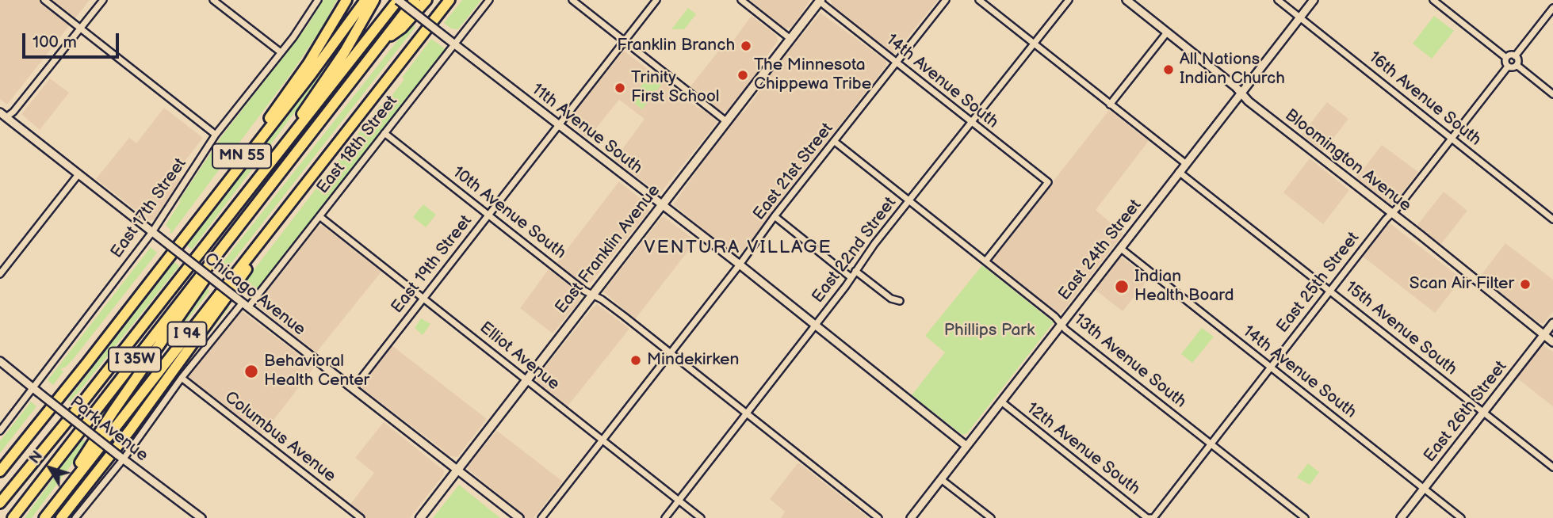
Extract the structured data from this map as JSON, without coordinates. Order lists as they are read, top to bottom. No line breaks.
{"streets":{"highway":["MN 55","I 94","I 35W"],"main road":["East Franklin Avenue"],"street":["14th Avenue South","16th Avenue South","11th Avenue South","East 18th Street","Bloomington Avenue","East 21st Street","East 17th Street","10th Avenue South","East 22nd Street","East 24th Street","East 19th Street","East 25th Street","Chicago Avenue","15th Avenue South","Elliot Avenue","13th Avenue South","East 26th Street","Park Avenue","Columbus Avenue","12th Avenue South"]},"crossings":[["14th Avenue South","East 21st Street"],["14th Avenue South","East Franklin Avenue"],["14th Avenue South","East 22nd Street"],["14th Avenue South","East 24th Street"],["14th Avenue South","East 25th Street"],["14th Avenue South","13th Avenue South"],["14th Avenue South","East 26th Street"],["16th Avenue South","East 24th Street"],["16th Avenue South","East 25th Street"],["11th Avenue South","East 18th Street"],["11th Avenue South","East 21st Street"],["11th Avenue South","East Franklin Avenue"],["11th Avenue South","East 22nd Street"],["11th Avenue South","East 24th Street"],["11th Avenue South","East 19th Street"],["11th Avenue South","I 35W"],["East 18th Street","10th Avenue South"],["East 18th Street","Chicago Avenue"],["East 18th Street","Elliot Avenue"],["East 18th Street","Park Avenue"],["East 18th Street","Columbus Avenue"],["Bloomington Avenue","East 24th Street"],["Bloomington Avenue","East 25th Street"],["Bloomington Avenue","East 26th Street"],["East 21st Street","10th Avenue South"],["East 21st Street","Elliot Avenue"],["East 21st Street","13th Avenue South"],["East 17th Street","Chicago Avenue"],["East 17th Street","Park Avenue"],["10th Avenue South","East Franklin Avenue"],["10th Avenue South","East 22nd Street"],["10th Avenue South","East 19th Street"],["East Franklin Avenue","Chicago Avenue"],["East Franklin Avenue","Elliot Avenue"],["East 22nd Street","Elliot Avenue"],["East 22nd Street","13th Avenue South"],["East 24th Street","15th Avenue South"],["East 24th Street","13th Avenue South"],["East 24th Street","12th Avenue South"],["East 19th Street","Chicago Avenue"],["East 19th Street","Elliot Avenue"],["East 25th Street","15th Avenue South"],["East 25th Street","13th Avenue South"],["15th Avenue South","East 26th Street"]],"districts":["VENTURA VILLAGE"],"parks":["Phillips Park"],"places":["Franklin Branch","All Nations Indian Church","The Minnesota Chippewa Tribe","Trinity First School","Scan Air Filter","Indian Health Board","Mindekirken","Behavioral Health Center"],"scale_bar":"100 m","north":"top left"}
